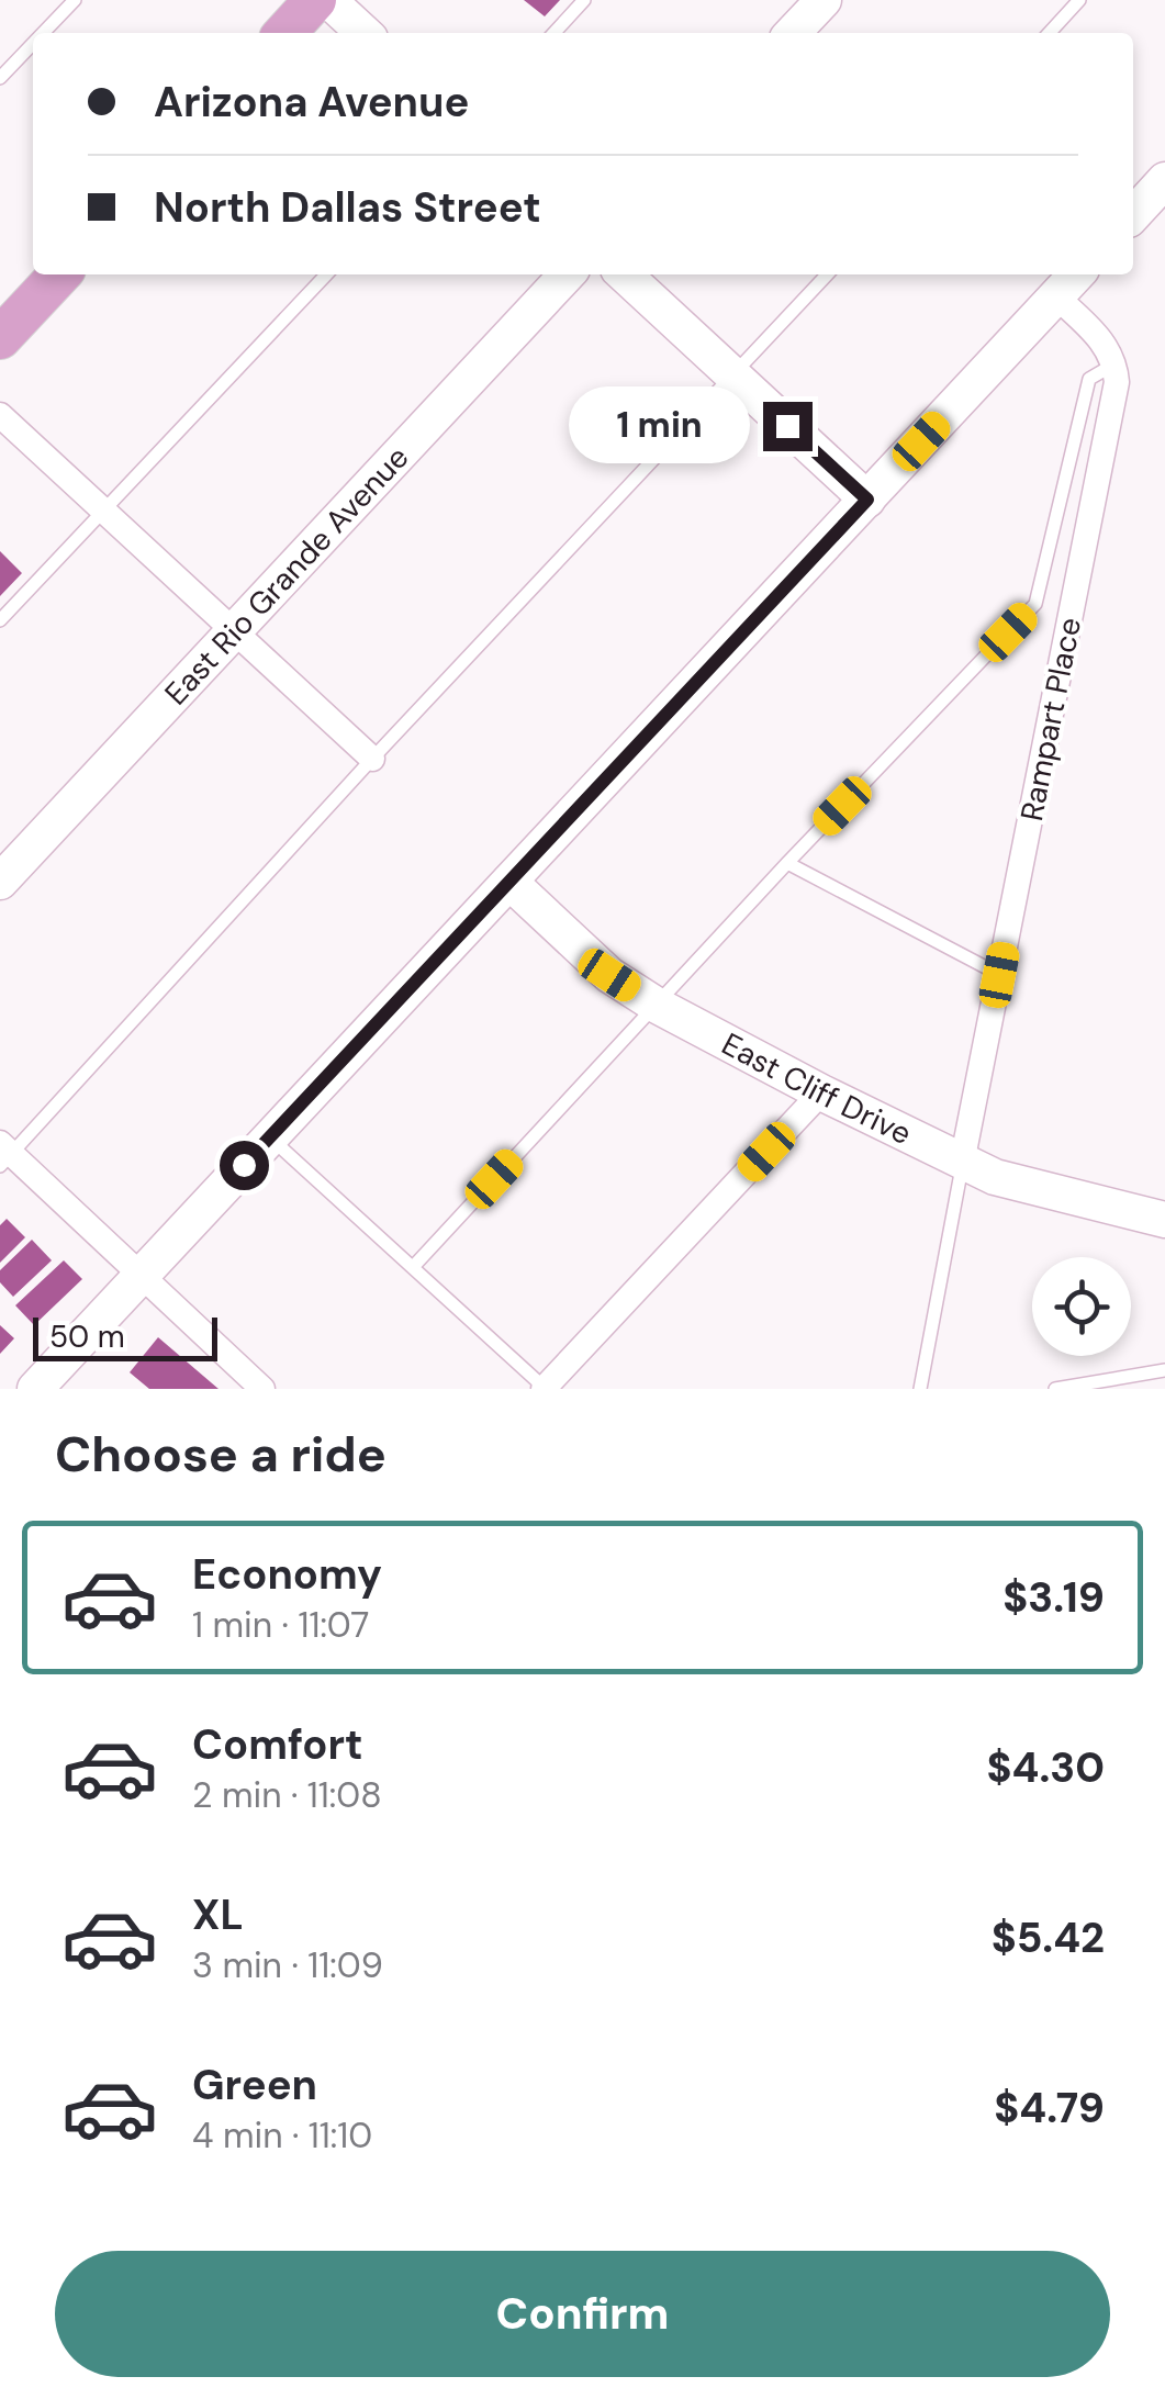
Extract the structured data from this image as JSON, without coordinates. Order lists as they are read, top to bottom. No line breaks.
{"streets":{"main road":["East Rio Grande Avenue","East Cliff Drive"],"street":["Rampart Place"]},"crossings":[["Rampart Place","East Cliff Drive"]],"scale_bar":"50 m","page":{"banner":["Arizona Avenue","North Dallas Street"],"bubble":"1 min","scale":"50 m","heading":"Choose a ride","list":[{"name":"Economy","note":"1 min · 11:07","value":"$3.19"},{"name":"Comfort","note":"2 min · 11:08","value":"$4.30"},{"name":"XL","note":"3 min · 11:09","value":"$5.42"},{"name":"Green","note":"4 min · 11:10","value":"$4.79"}],"buttons":"Confirm"}}
